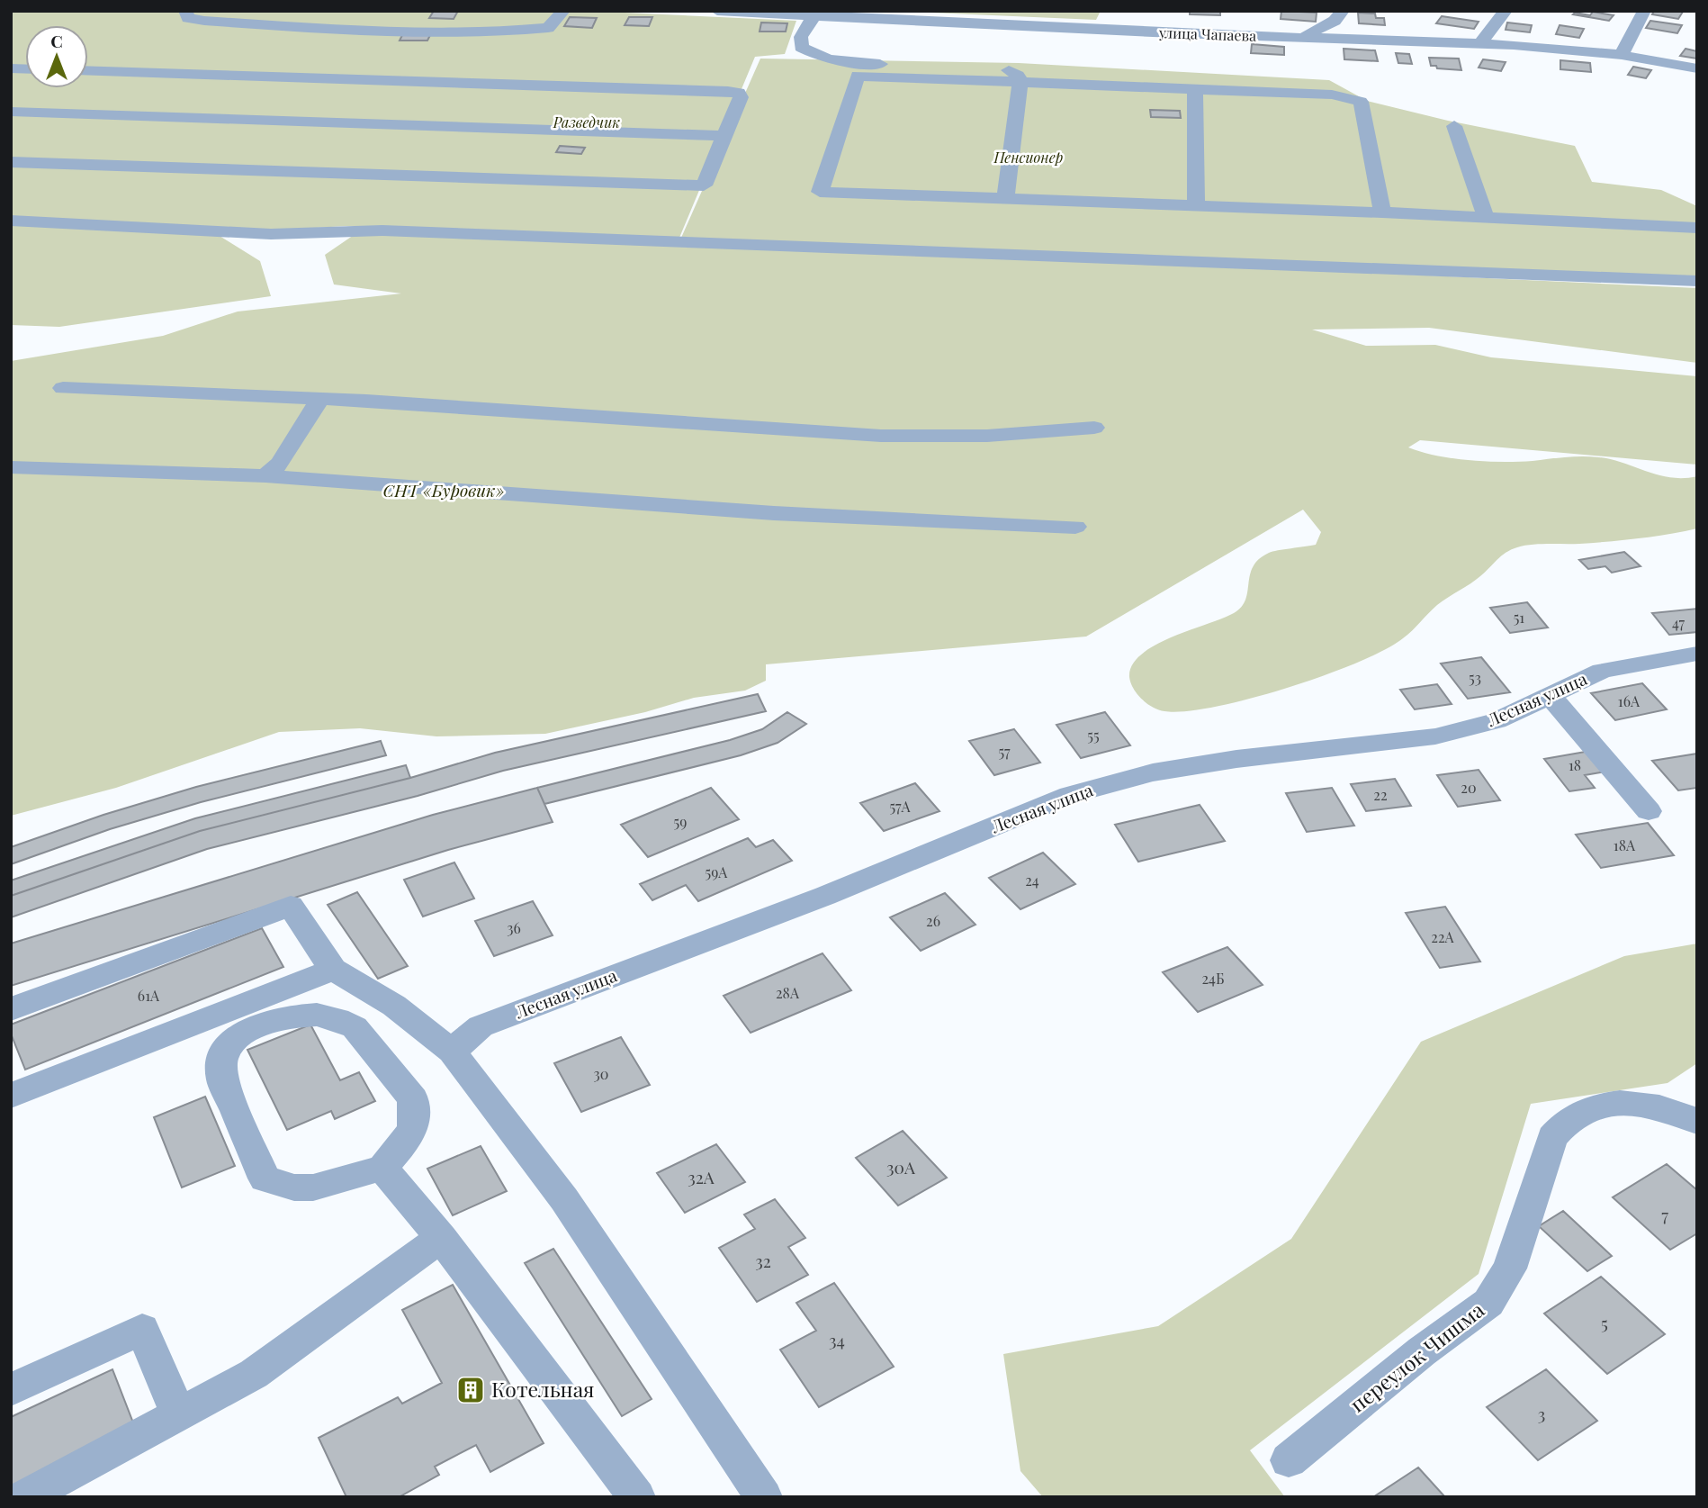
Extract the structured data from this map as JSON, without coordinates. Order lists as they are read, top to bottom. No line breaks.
{"streets":{"street":["улица Чапаева","Лесная улица","переулок Чишма"]},"parks":["Разведчик","Пенсионер","СНТ «Буровик»"],"places":{"building":["Котельная"]},"house_numbers":["51","47","53","16А","55","57","18","20","22","57А","59","18А","59А","24","26","36","22А","24Б","28А","61А","30","30А","32А","7","32","5","34","3"],"north":"top"}
